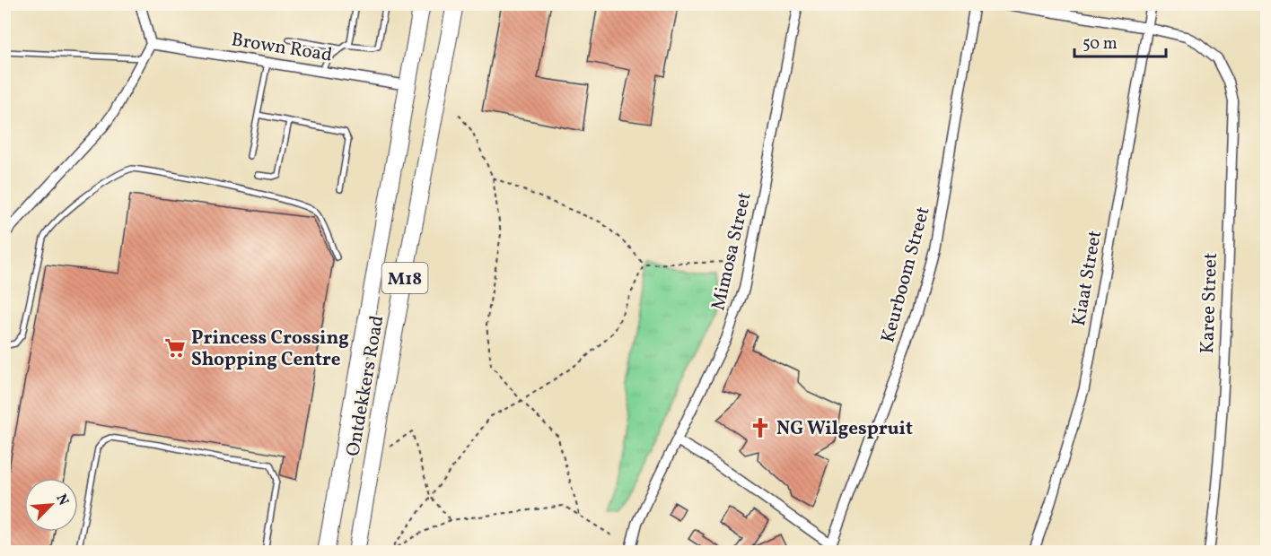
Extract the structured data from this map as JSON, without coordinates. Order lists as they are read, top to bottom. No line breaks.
{"streets":{"main road":["M18","Ontdekkers Road"],"street":["Brown Road","Mimosa Street","Keurboom Street","Kiaat Street","Karee Street"]},"crossings":[["Brown Road","Ontdekkers Road"],["Kiaat Street","Karee Street"]],"places":{"supermarket":["Princess Crossing Shopping Centre"],"church":["NG Wilgespruit"]},"scale_bar":"50 m","north":"top right"}
